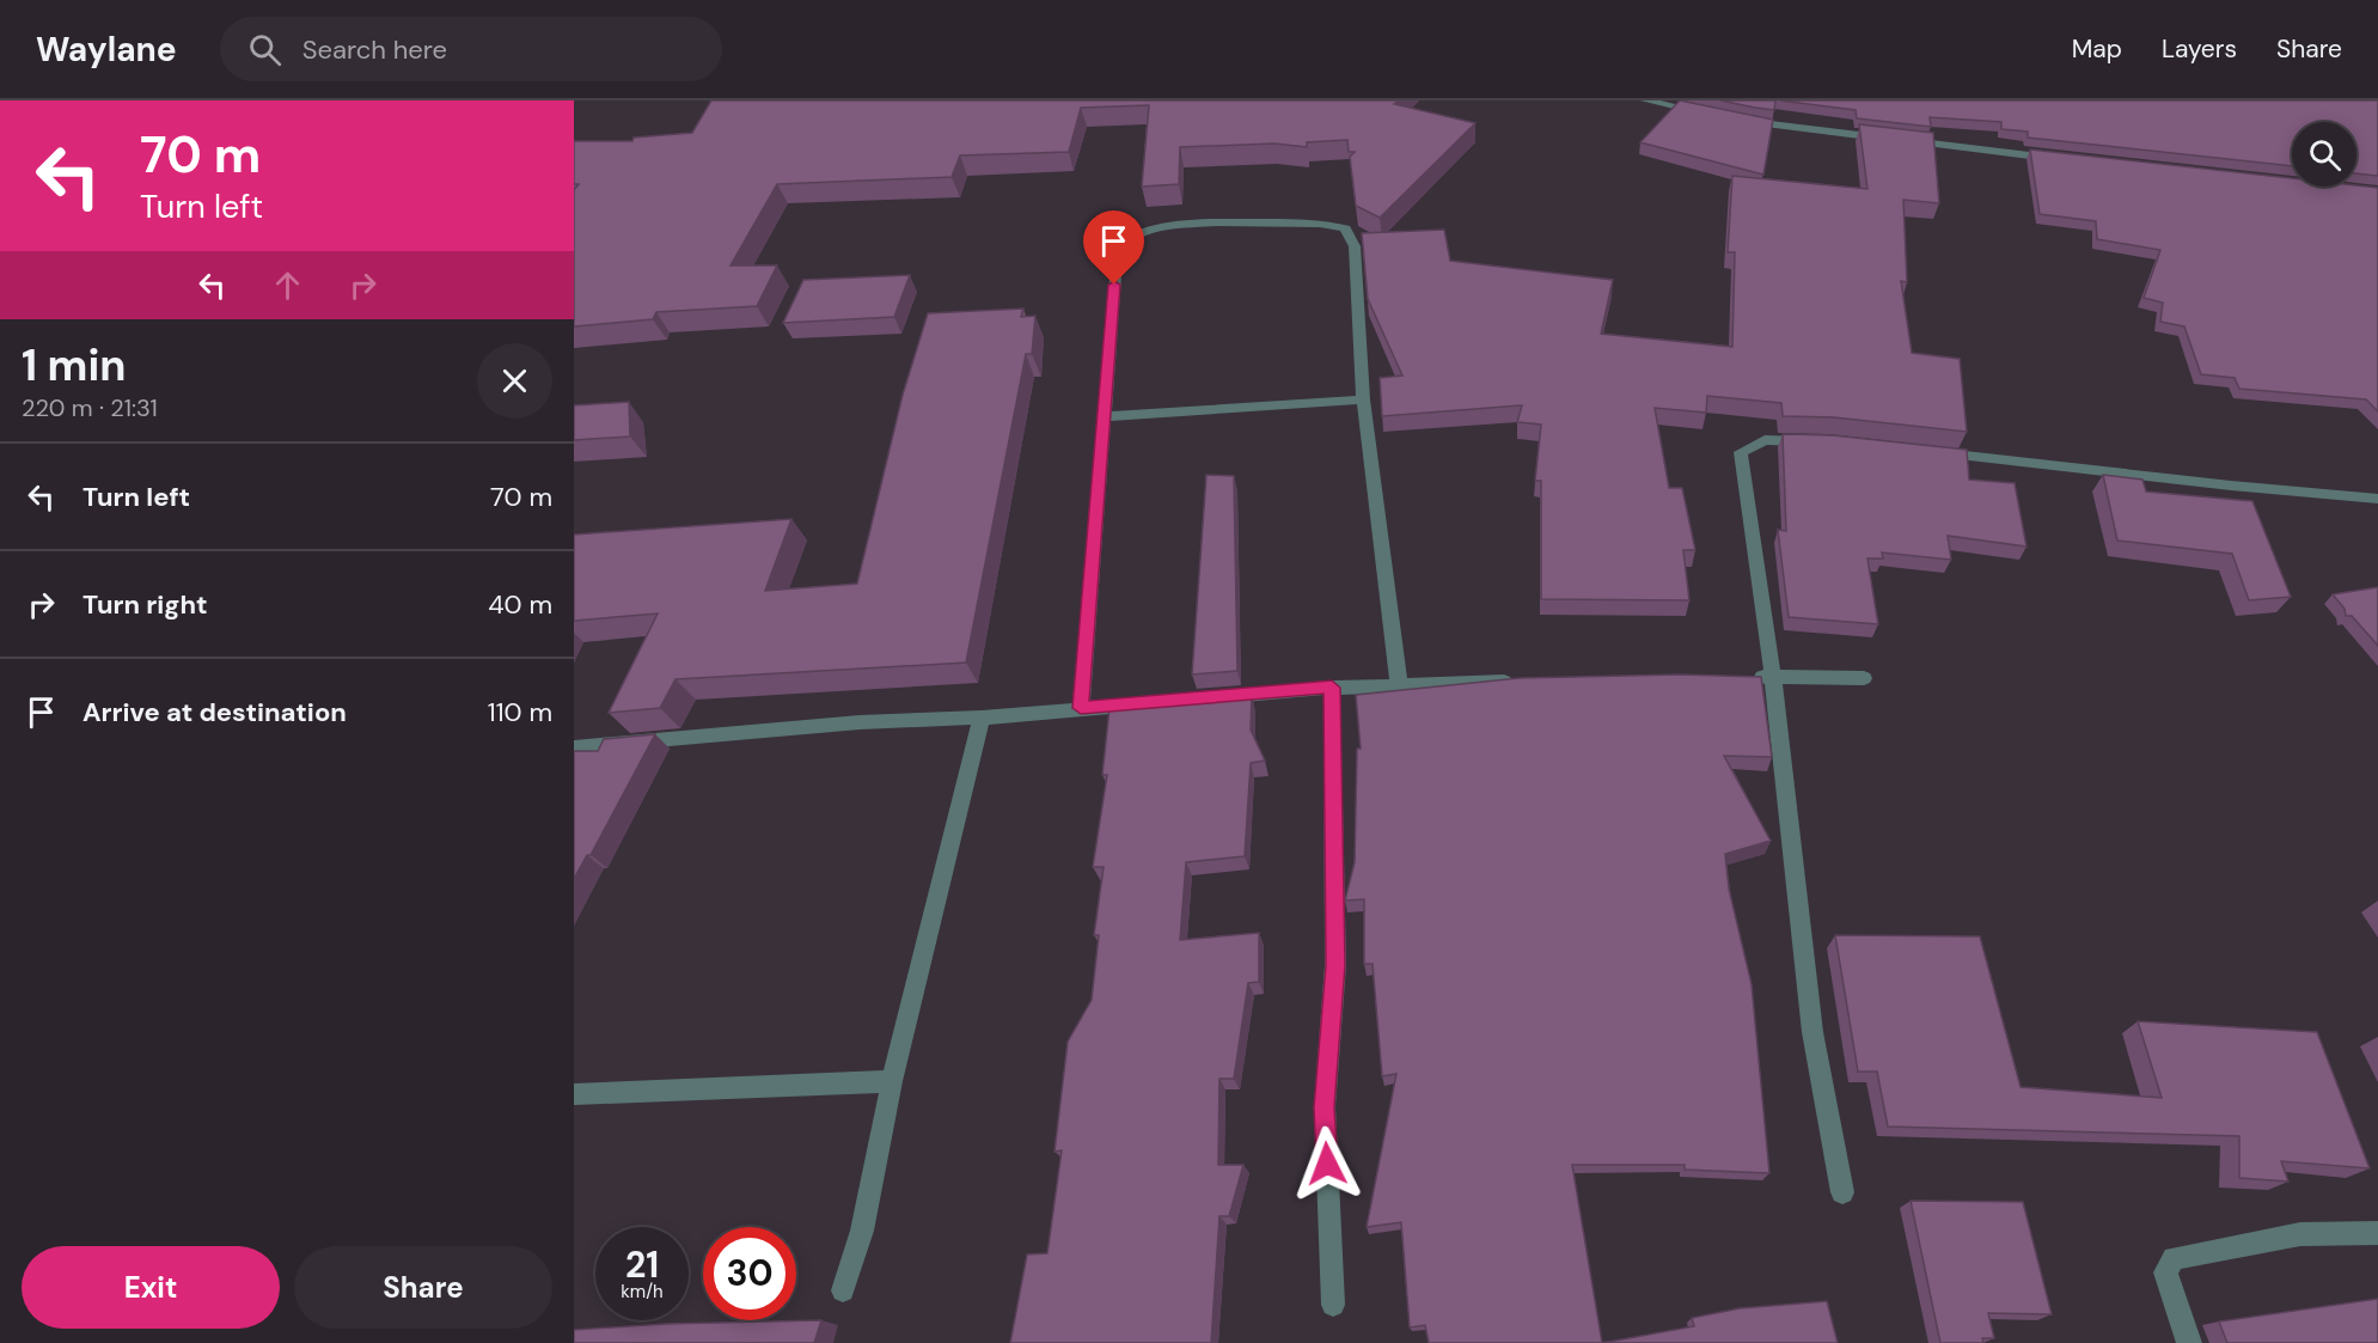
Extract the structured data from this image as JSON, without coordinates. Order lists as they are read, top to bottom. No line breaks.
{"page":{"header":"Waylane","search":"Search here","nav":["Map","Layers","Share"],"turn":["70 m","Turn left"],"heading":["1 min","220 m · 21:31"],"list":[{"name":"Turn left","value":"70 m"},{"name":"Turn right","value":"40 m"},{"name":"Arrive at destination","value":"110 m"}],"speed":"21 km/h","limit":"30","buttons":["Exit","Share"]}}
